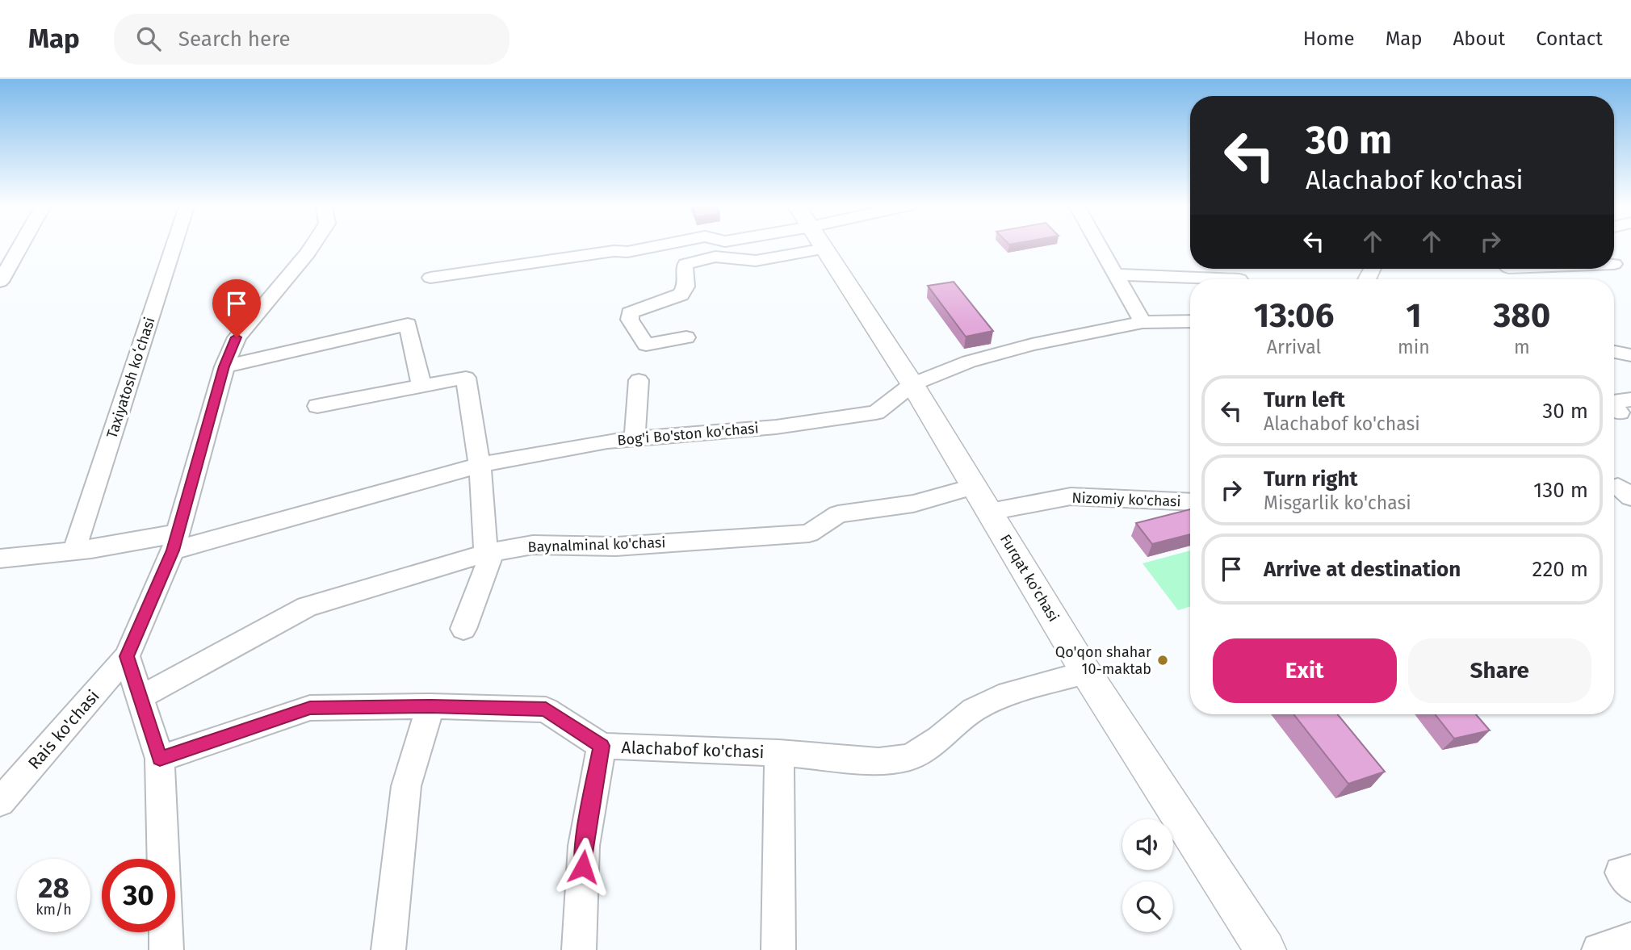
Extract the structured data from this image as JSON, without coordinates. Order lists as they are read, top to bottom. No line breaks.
{"streets":{"main road":["Furqat ko'chasi"],"street":["Taxiyatosh koʻchasi","Bog'i Bo'ston ko'chasi","Nizomiy ko'chasi","Baynalminal ko'chasi","Rais ko'chasi","Alachabof ko'chasi"]},"crossings":[["Taxiyatosh koʻchasi","Bog'i Bo'ston ko'chasi"],["Bog'i Bo'ston ko'chasi","Furqat ko'chasi"],["Bog'i Bo'ston ko'chasi","Rais ko'chasi"],["Nizomiy ko'chasi","Furqat ko'chasi"],["Baynalminal ko'chasi","Furqat ko'chasi"],["Furqat ko'chasi","Alachabof ko'chasi"]],"places":["Qo'qon shahar 10-maktab"],"page":{"header":"Map","search":"Search here","nav":["Home","Map","About","Contact"],"turn":["30 m","Alachabof ko'chasi"],"eta":["13:06","Arrival","1","min","380","m"],"list":[{"name":"Turn left","note":"Alachabof ko'chasi","value":"30 m"},{"name":"Turn right","note":"Misgarlik ko'chasi","value":"130 m"},{"name":"Arrive at destination","value":"220 m"}],"buttons":["Exit","Share"],"speed":"28 km/h","limit":"30"}}
